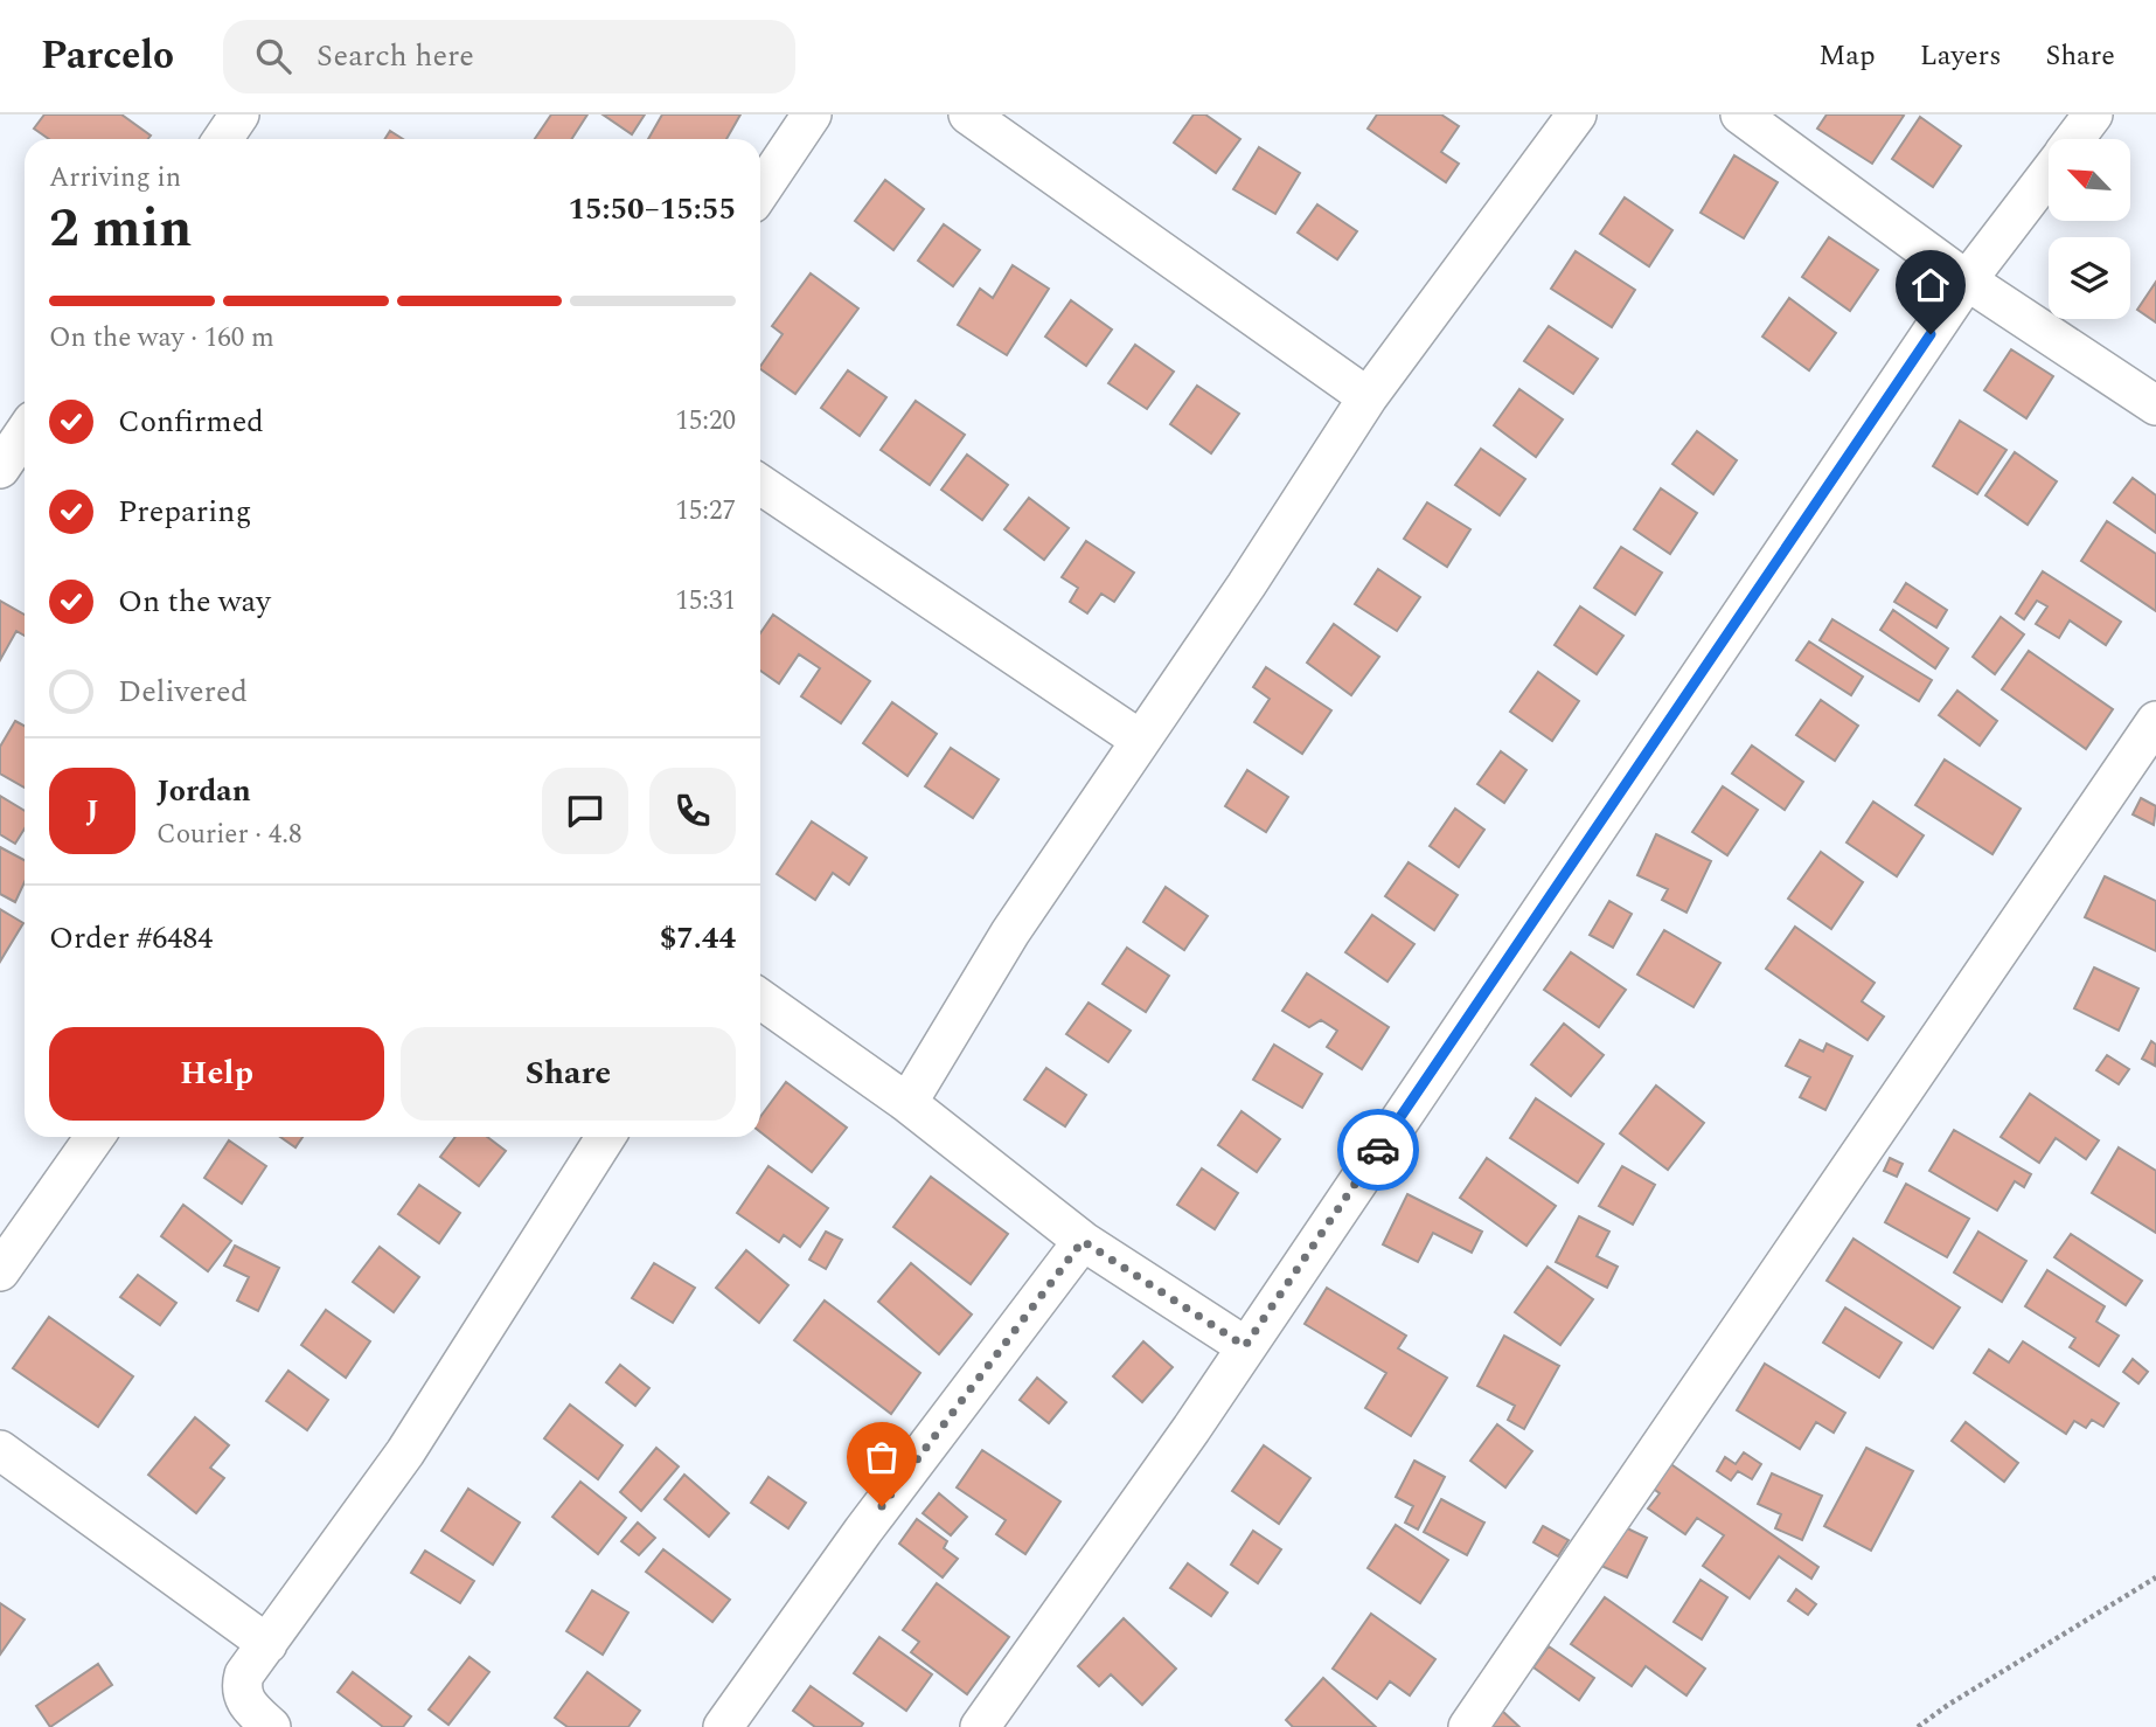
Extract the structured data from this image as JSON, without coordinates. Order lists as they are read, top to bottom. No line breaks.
{"north":"top left","page":{"header":"Parcelo","search":"Search here","nav":["Map","Layers","Share"],"heading":["2 min","Arriving in","15:50–15:55"],"panel":["Jordan","Courier · 4.8","Order #6484","$7.44"],"bar":"On the way · 160 m","list":[["Confirmed","15:20"],["Preparing","15:27"],["On the way","15:31"],"Delivered"],"round":"J","buttons":["Help","Share"]}}
